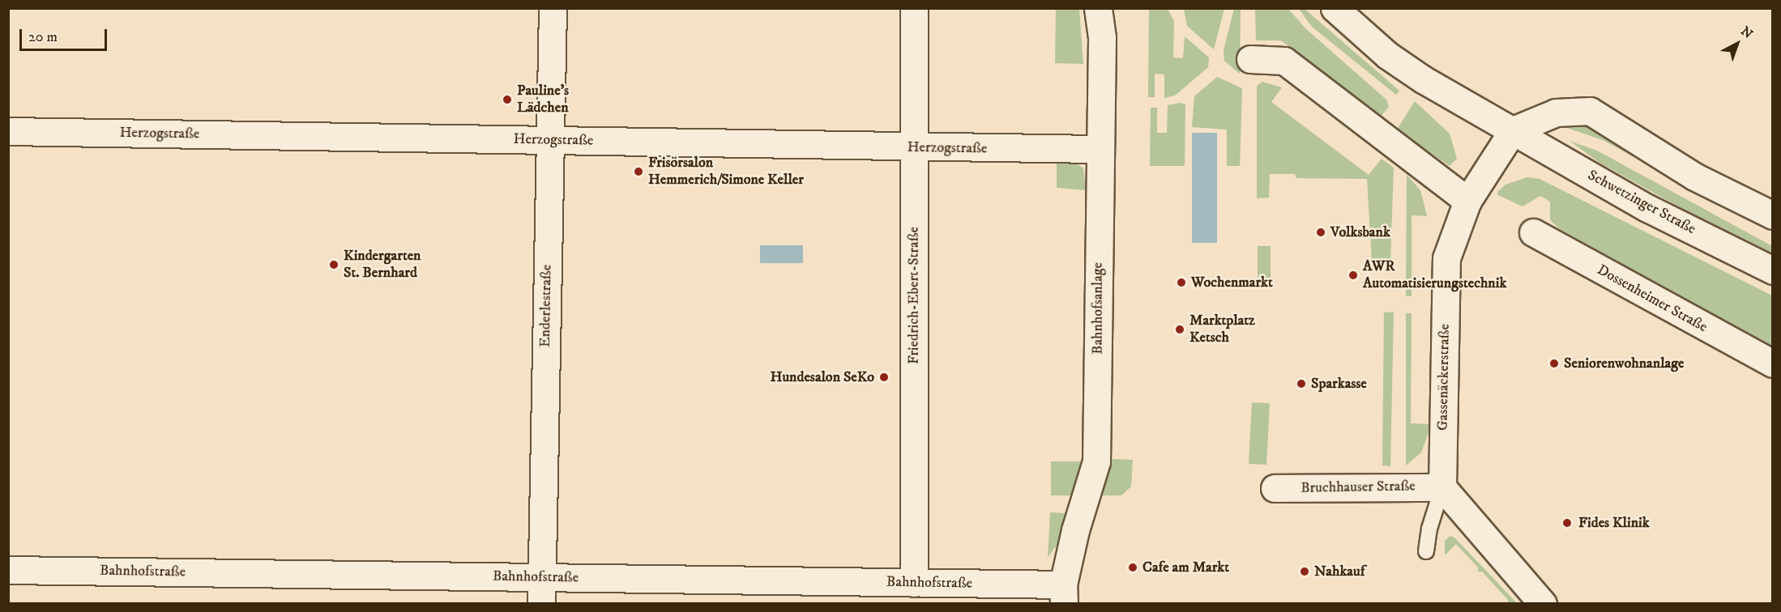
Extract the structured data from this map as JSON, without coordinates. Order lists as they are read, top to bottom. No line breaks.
{"streets":{"street":["Herzogstraße","Schwetzinger Straße","Friedrich-Ebert-Straße","Dossenheimer Straße","Enderlestraße","Bahnhofsanlage","Gassenäckerstraße","Bruchhauser Straße","Bahnhofstraße"]},"crossings":[["Herzogstraße","Friedrich-Ebert-Straße"],["Herzogstraße","Enderlestraße"],["Herzogstraße","Bahnhofsanlage"],["Schwetzinger Straße","Gassenäckerstraße"],["Friedrich-Ebert-Straße","Bahnhofstraße"],["Enderlestraße","Bahnhofstraße"],["Bahnhofsanlage","Bahnhofstraße"],["Gassenäckerstraße","Bruchhauser Straße"]],"places":["Pauline’s Lädchen","Frisörsalon Hemmerich/Simone Keller","Volksbank","Kindergarten St. Bernhard","AWR Automatisierungstechnik","Wochenmarkt","Marktplatz Ketsch","Seniorenwohnanlage","Hundesalon SeKo","Sparkasse","Fides Klinik","Cafe am Markt","Nahkauf"],"scale_bar":"20 m","north":"top right"}
